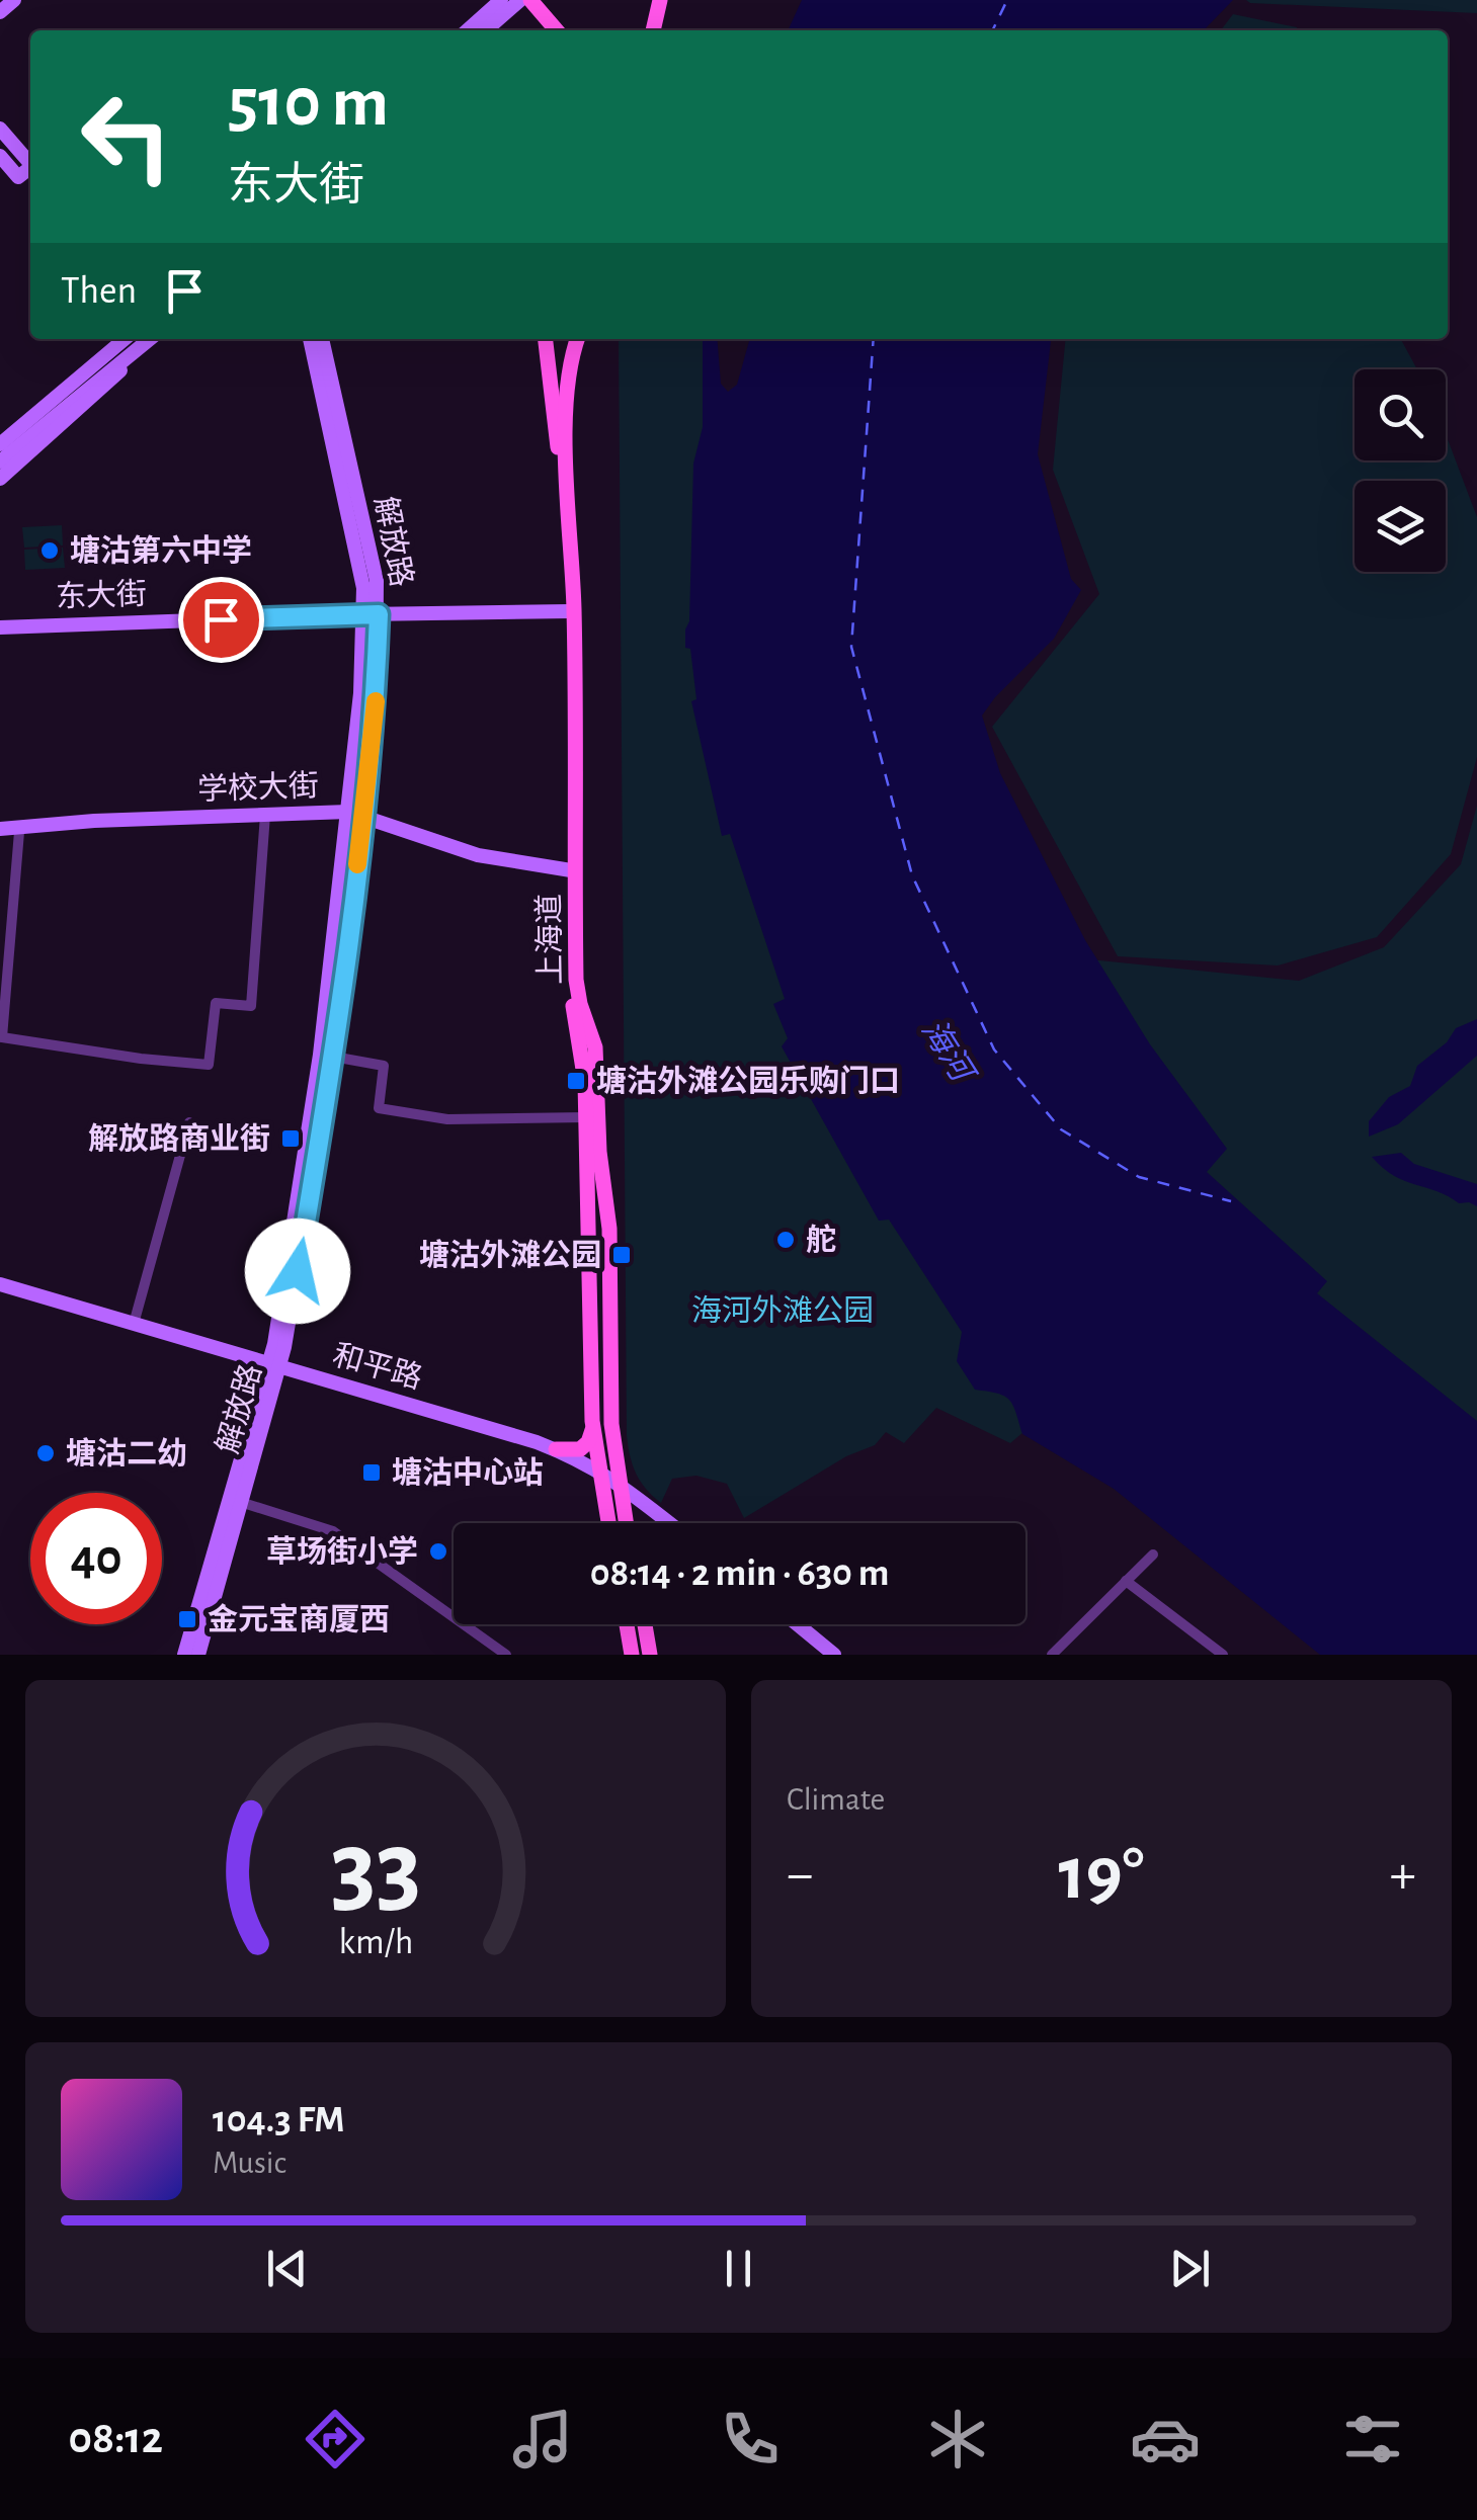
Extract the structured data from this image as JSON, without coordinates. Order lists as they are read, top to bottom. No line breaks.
{"streets":{"main road":["上海道"],"street":["解放路","东大街","学校大街","和平路"]},"crossings":[["解放路","东大街"],["解放路","学校大街"],["解放路","和平路"],["东大街","上海道"],["学校大街","上海道"],["上海道","和平路"]],"water":["海河"],"parks":["海河外滩公园"],"places":{"other":["塘沽第六中学","舵","塘沽二幼","草场街小学"],"transit":["塘沽外滩公园乐购门口","解放路商业街","塘沽外滩公园","塘沽中心站","金元宝商厦西"]},"page":{"turn":["510 m","东大街"],"then":"Then","limit":"40","trip":"08:14 · 2 min · 630 m","tile":"Climate","heat":["−","19°","+"],"song":["104.3 FM","Music"],"tabs":"08:12","gauge":["33","km/h"]}}
